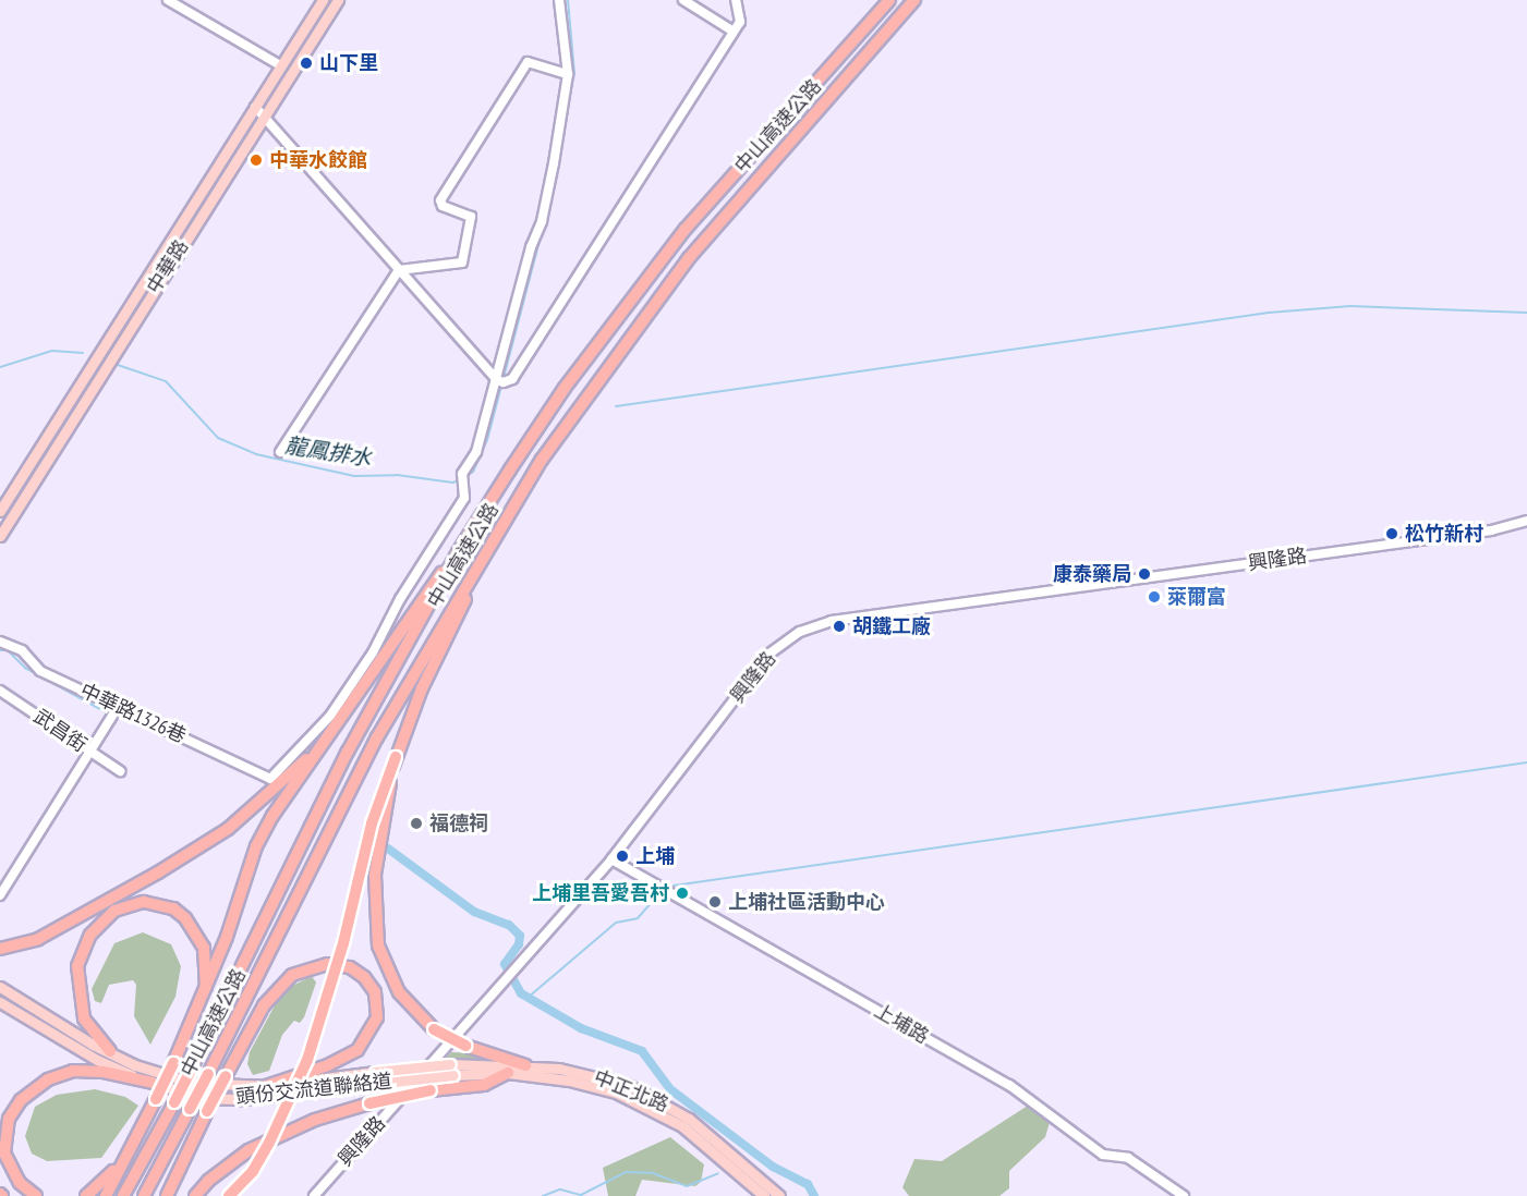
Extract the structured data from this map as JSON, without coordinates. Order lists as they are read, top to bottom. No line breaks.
{"streets":{"highway":["中山高速公路"],"main road":["中華路","頭份交流道聯絡道","中正北路"],"street":["興隆路","中華路1326巷","武昌街","上埔路"]},"crossings":[["興隆路","上埔路"],["頭份交流道聯絡道","中正北路"]],"water":["龍鳳排水"],"places":["山下里","中華水餃館","松竹新村","康泰藥局","萊爾富","胡鐵工廠","福德祠","上埔","上埔里吾愛吾村","上埔社區活動中心"]}
